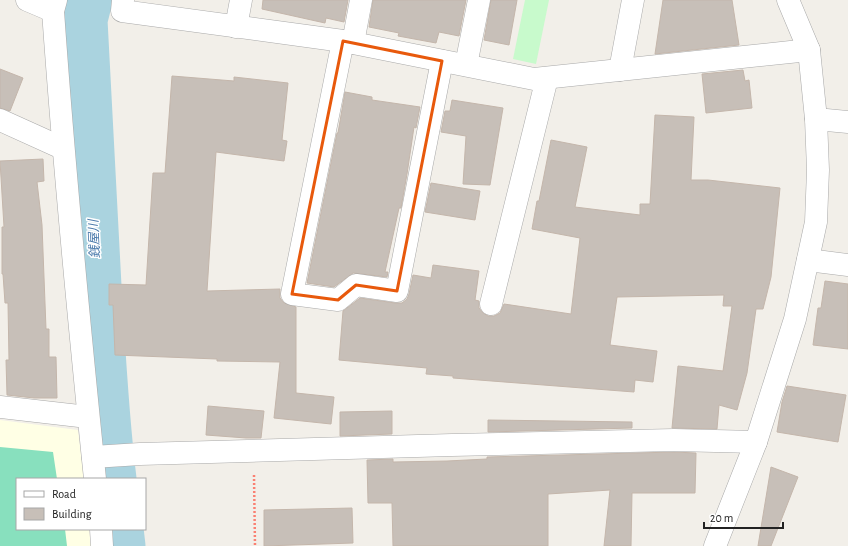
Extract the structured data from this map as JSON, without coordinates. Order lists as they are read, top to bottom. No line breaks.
{"water":["銭屋川"],"legend":["Road","Building"],"scale_bar":"20 m"}
